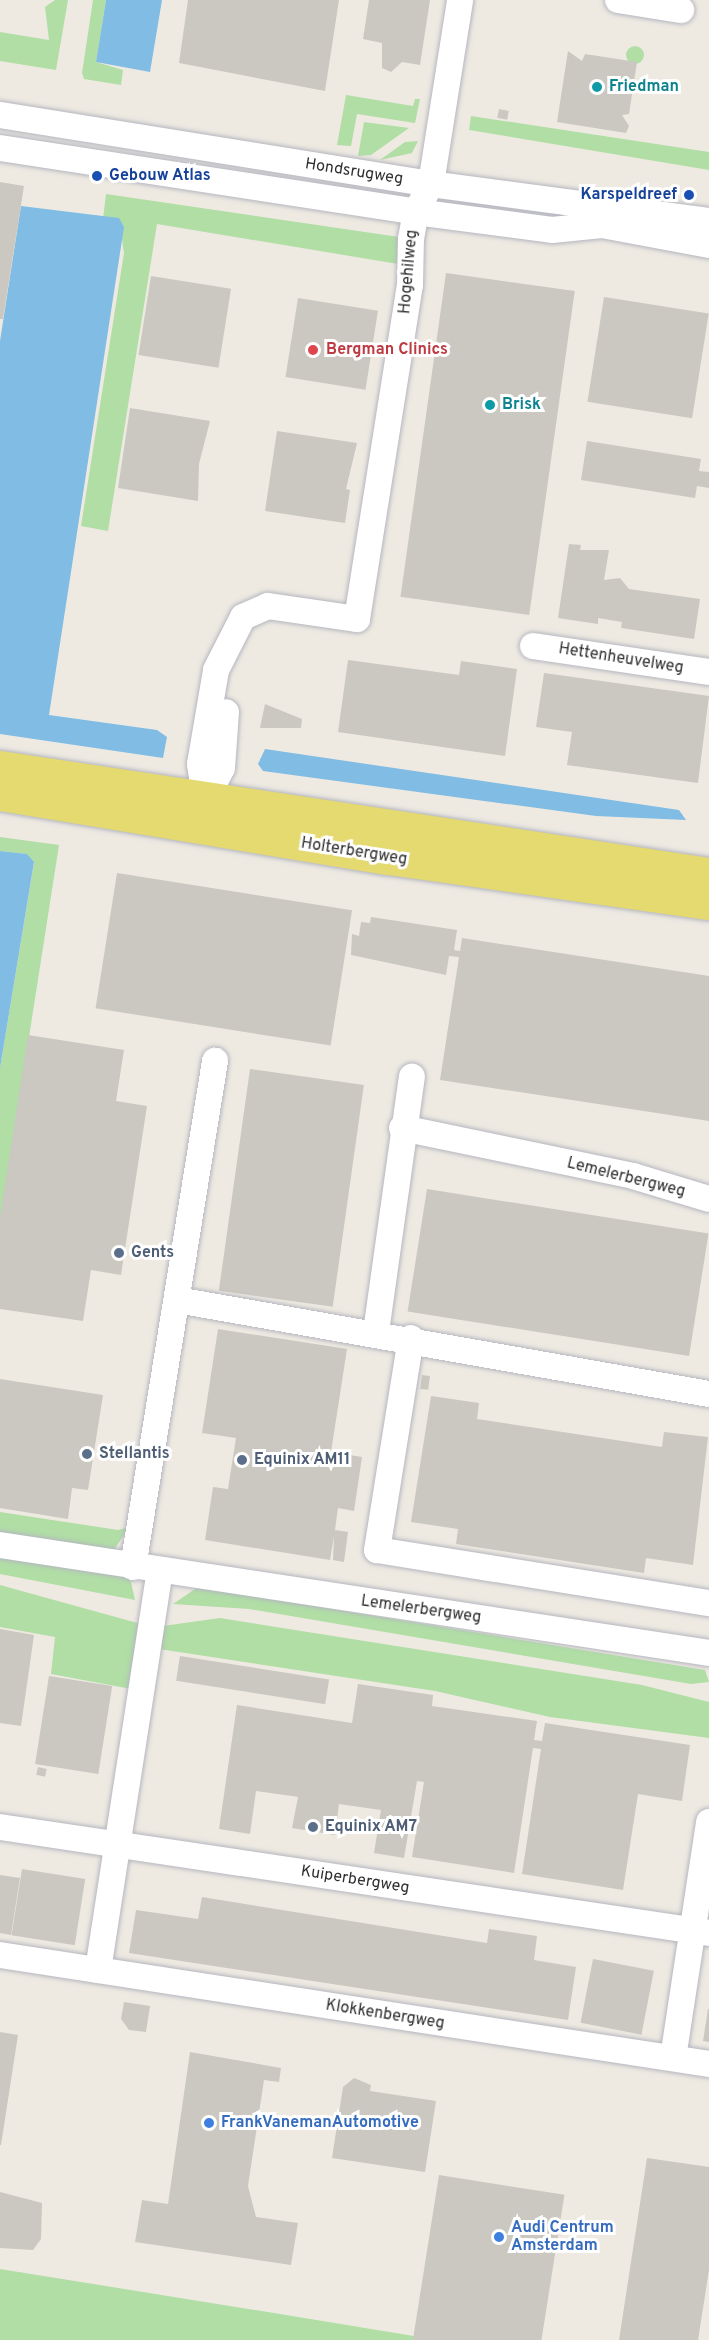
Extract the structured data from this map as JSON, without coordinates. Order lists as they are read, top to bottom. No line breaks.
{"streets":{"main road":["Holterbergweg"],"street":["Hondsrugweg","Hogehilweg","Hettenheuvelweg","Lemelerbergweg","Kuiperbergweg","Klokkenbergweg"]},"crossings":[["Hondsrugweg","Hogehilweg"],["Hogehilweg","Holterbergweg"]],"places":["Friedman","Gebouw Atlas","Karspeldreef","Bergman Clinics","Brisk","Gents","Stellantis","Equinix AM11","Equinix AM7","FrankVanemanAutomotive","Audi Centrum Amsterdam"]}
